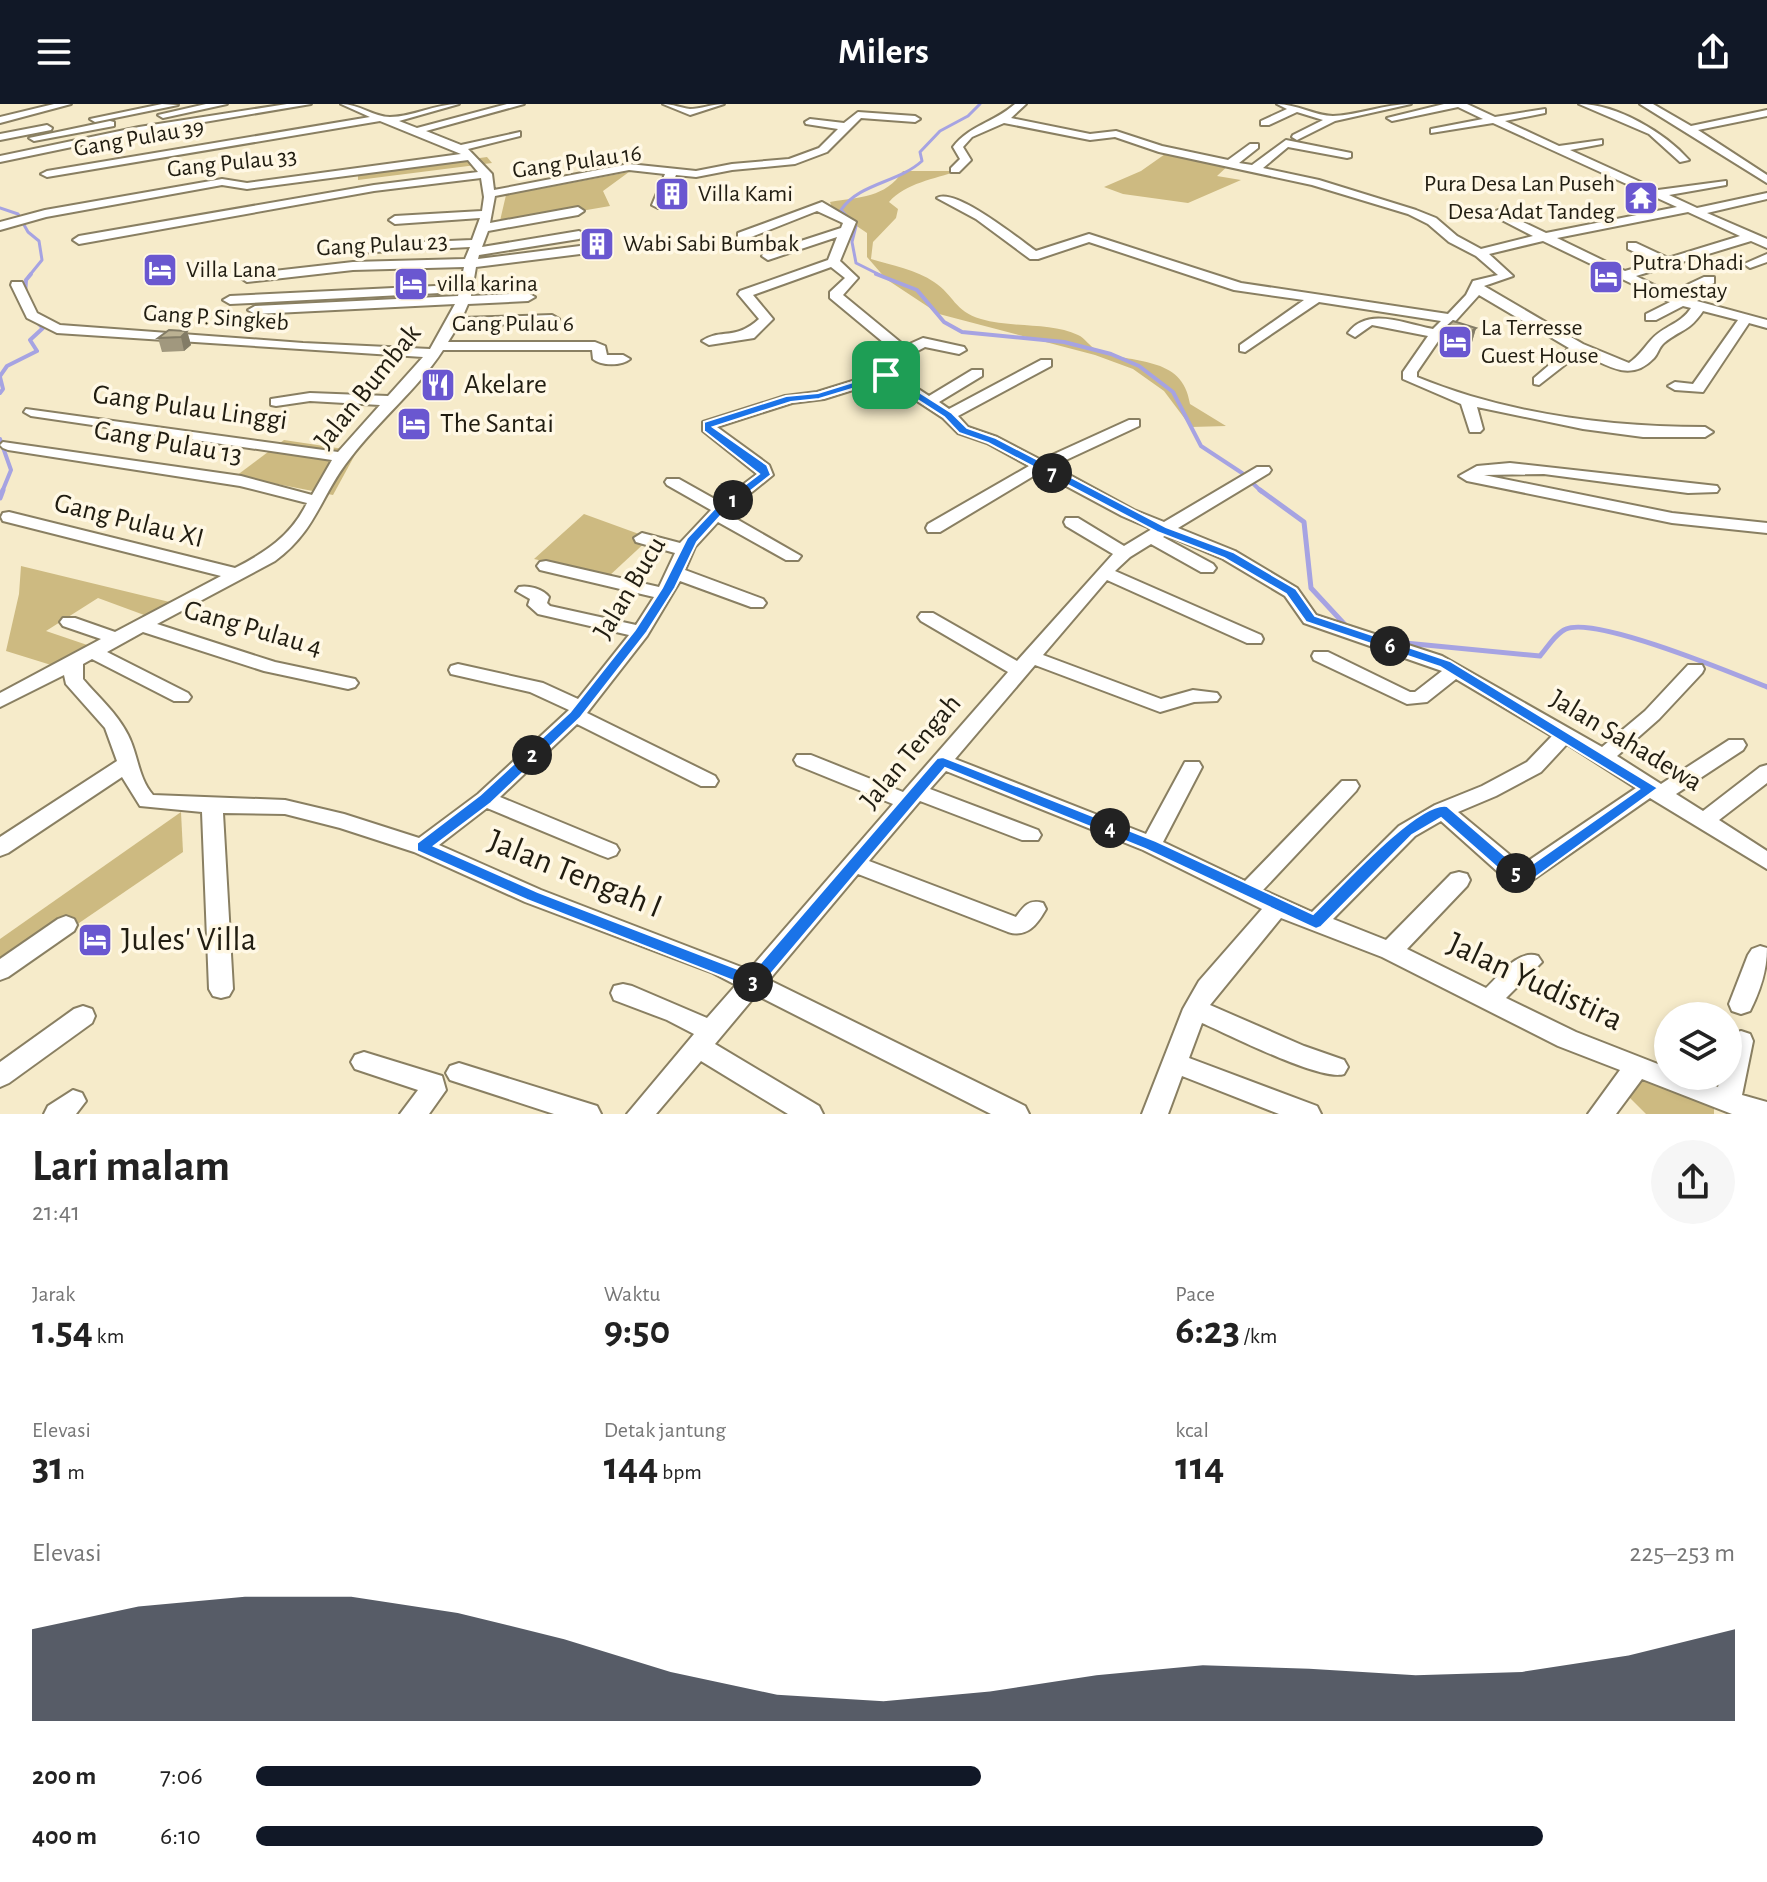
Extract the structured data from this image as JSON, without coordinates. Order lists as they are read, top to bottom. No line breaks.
{"streets":{"street":["Gang Pulau 39","Gang Pulau 16","Gang Pulau 33","Gang Pulau 23","Gang P. Singkeb","Gang Pulau 6","Jalan Bumbak","Gang Pulau Linggi","Gang Pulau 13","Gang Pulau XI","Jalan Bucu","Gang Pulau 4","Jalan Sahadewa","Jalan Tengah","Jalan Tengah I","Jalan Yudistira"]},"crossings":[["Gang Pulau 16","Jalan Bumbak"],["Gang Pulau 33","Jalan Bumbak"],["Gang Pulau 23","Jalan Bumbak"],["Gang P. Singkeb","Gang Pulau 6"],["Gang P. Singkeb","Jalan Bumbak"],["Gang Pulau 6","Jalan Bumbak"],["Jalan Bumbak","Gang Pulau Linggi"],["Jalan Bumbak","Gang Pulau 13"],["Jalan Bumbak","Gang Pulau XI"],["Jalan Bumbak","Gang Pulau 4"],["Jalan Bumbak","Jalan Tengah I"],["Jalan Bucu","Jalan Tengah I"],["Jalan Sahadewa","Jalan Tengah"],["Jalan Tengah","Jalan Tengah I"],["Jalan Tengah","Jalan Yudistira"]],"places":{"building":["Villa Kami","Wabi Sabi Bumbak"],"temple":["Pura Desa Lan Puseh Desa Adat Tandeg"],"hotel":["Villa Lana","Putra Dhadi Homestay","villa karina","La Terresse Guest House","The Santai","Jules' Villa"],"restaurant":["Akelare"]},"page":{"header":"Milers","pins":["7","1","6","2","4","5","3"],"heading":["Lari malam","21:41"],"stats":[["Jarak","1.54 km"],["Waktu","9:50"],["Pace","6:23 /km"],["Elevasi","31 m"],["Detak jantung","144 bpm"],["kcal","114"]],"chart":["Elevasi","225–253 m"],"list":[{"name":"200 m","note":"7:06"},{"name":"400 m","note":"6:10"}]}}
